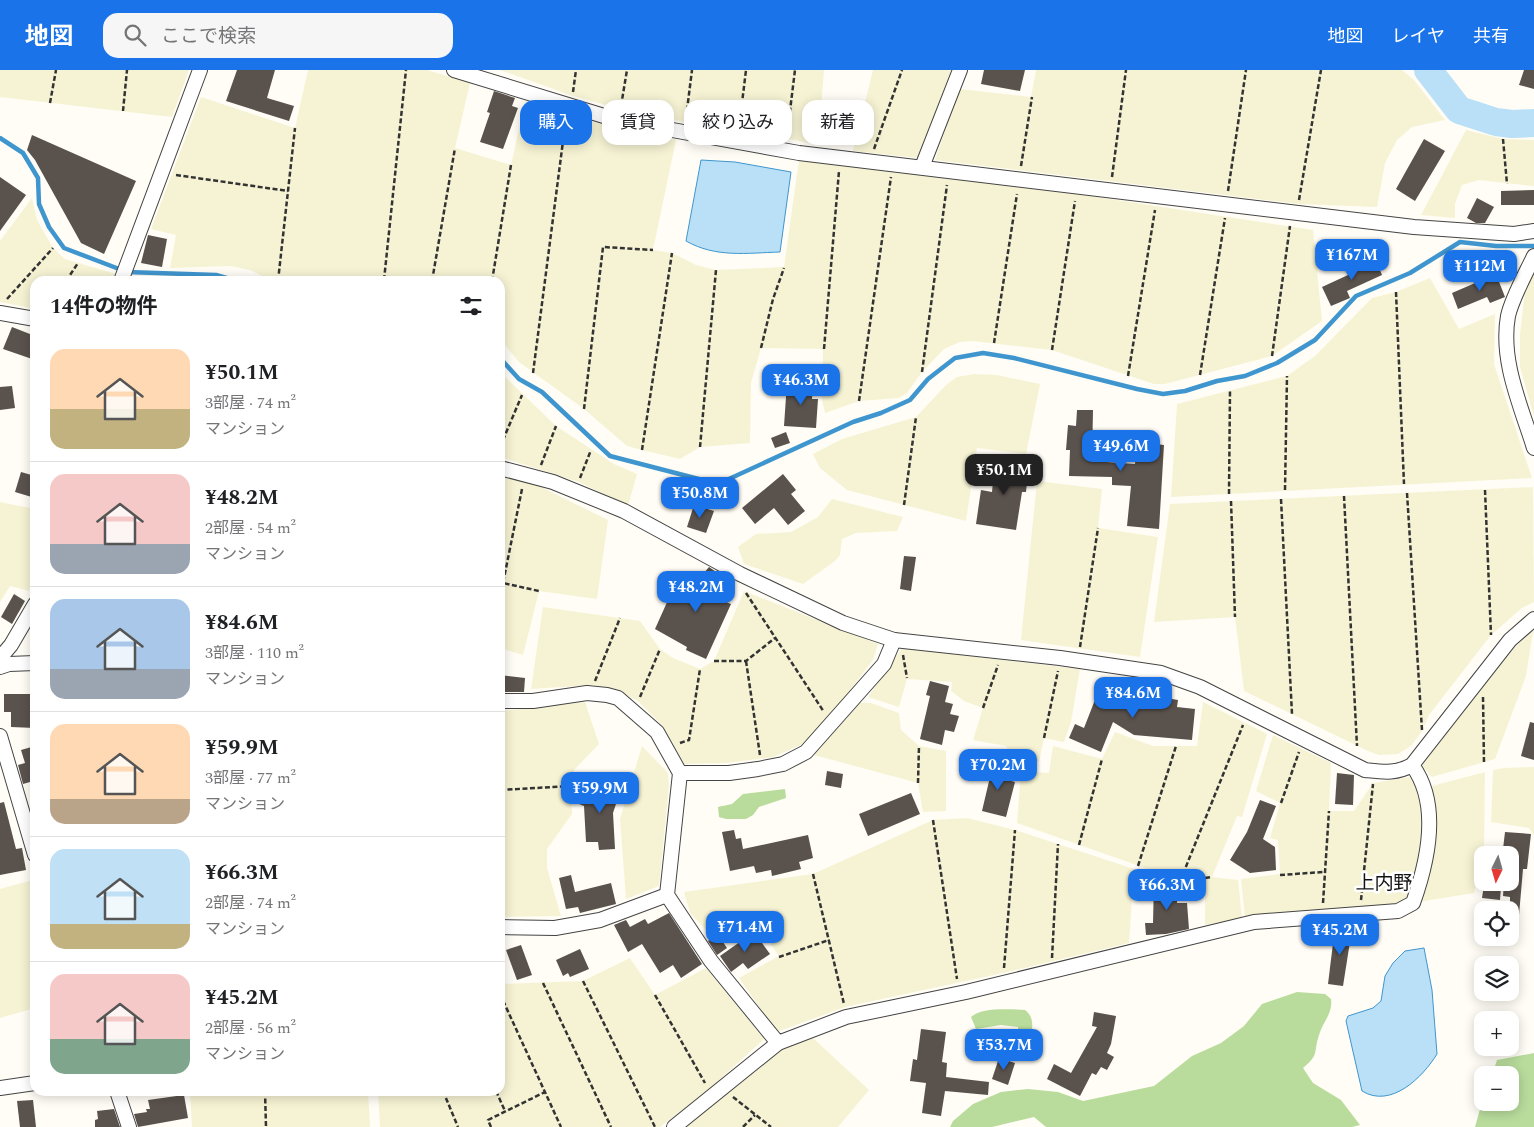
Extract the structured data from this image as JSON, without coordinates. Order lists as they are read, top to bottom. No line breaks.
{"districts":["上内野"],"north":"bottom","page":{"header":"地図","search":"ここで検索","nav":["地図","レイヤ","共有"],"chip":["購入","賃貸","絞り込み","新着"],"price":["¥167M","¥112M","¥46.3M","¥49.6M","¥50.1M","¥50.8M","¥48.2M","¥84.6M","¥70.2M","¥59.9M","¥66.3M","¥71.4M","¥45.2M","¥53.7M"],"heading":"14件の物件","list":[{"name":"¥50.1M","note":"3部屋 · 74 m² · マンション"},{"name":"¥48.2M","note":"2部屋 · 54 m² · マンション"},{"name":"¥84.6M","note":"3部屋 · 110 m² · マンション"},{"name":"¥59.9M","note":"3部屋 · 77 m² · マンション"},{"name":"¥66.3M","note":"2部屋 · 74 m² · マンション"},{"name":"¥45.2M","note":"2部屋 · 56 m² · マンション"}],"map_buttons":["+","−"]}}
